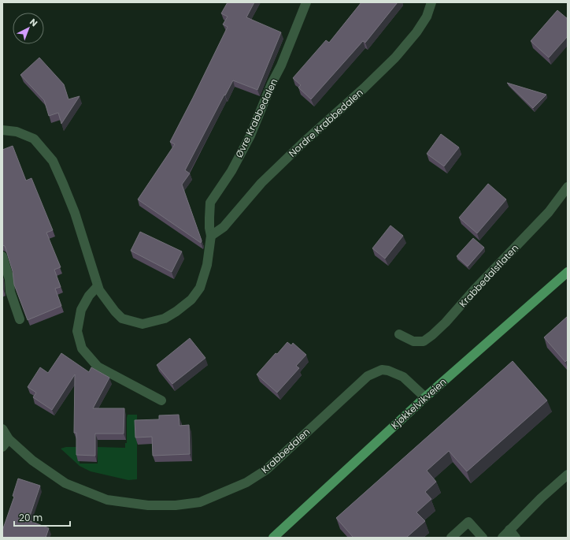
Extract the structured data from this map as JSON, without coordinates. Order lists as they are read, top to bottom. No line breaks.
{"streets":{"main road":["Kjøkkelvikveien"],"street":["Øvre Krabbedalen","Nordre Krabbedalen","Krabbedalsflaten","Krabbedalen"]},"crossings":[["Øvre Krabbedalen","Nordre Krabbedalen"],["Kjøkkelvikveien","Krabbedalen"]],"scale_bar":"20 m","north":"top right"}
